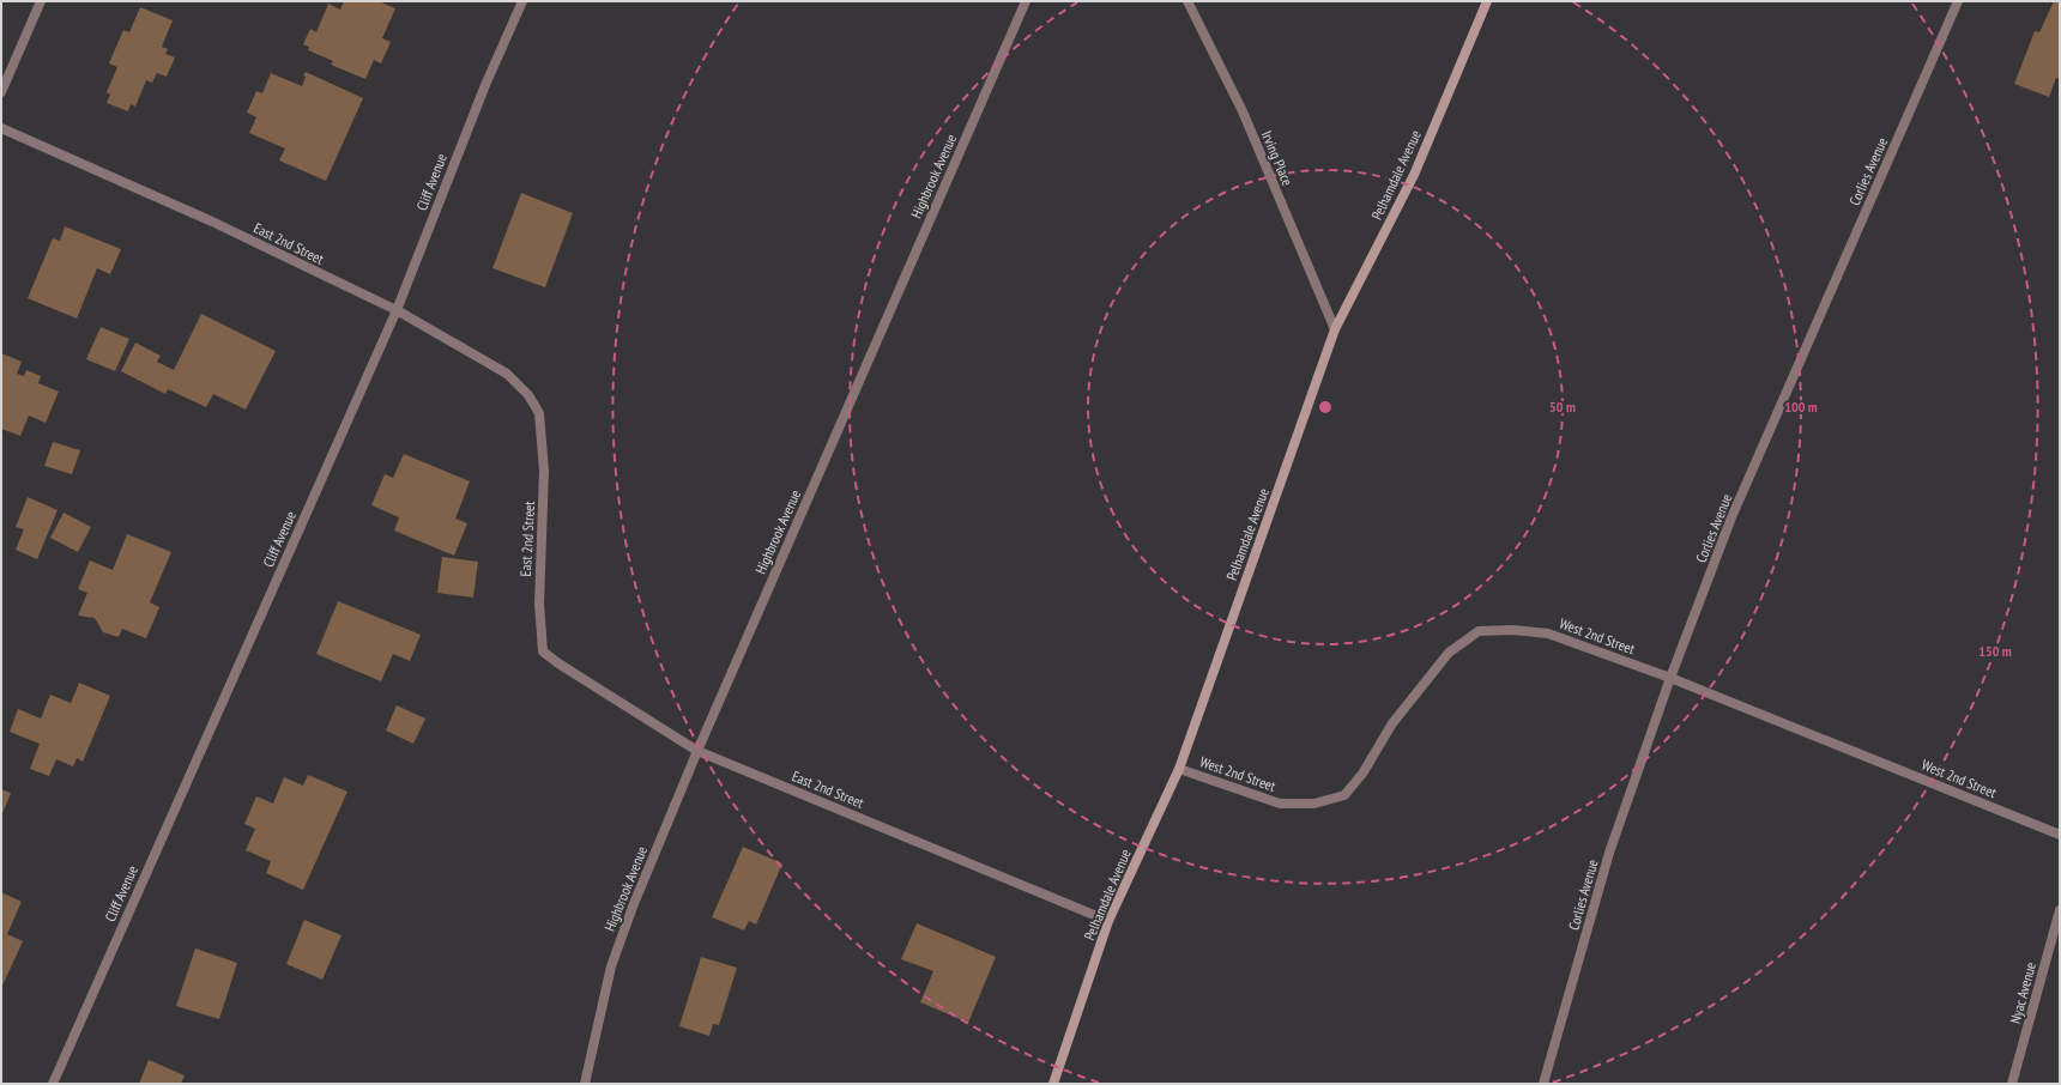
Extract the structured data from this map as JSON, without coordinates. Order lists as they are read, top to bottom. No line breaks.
{"streets":{"street":["Irving Place","Corlies Avenue","Pelhamdale Avenue","Highbrook Avenue","Cliff Avenue","East 2nd Street","West 2nd Street","Nyac Avenue"]},"crossings":[["Irving Place","Pelhamdale Avenue"],["Corlies Avenue","West 2nd Street"],["Pelhamdale Avenue","East 2nd Street"],["Pelhamdale Avenue","West 2nd Street"],["Highbrook Avenue","East 2nd Street"],["Cliff Avenue","East 2nd Street"]],"rings":["50 m","100 m","150 m"]}
